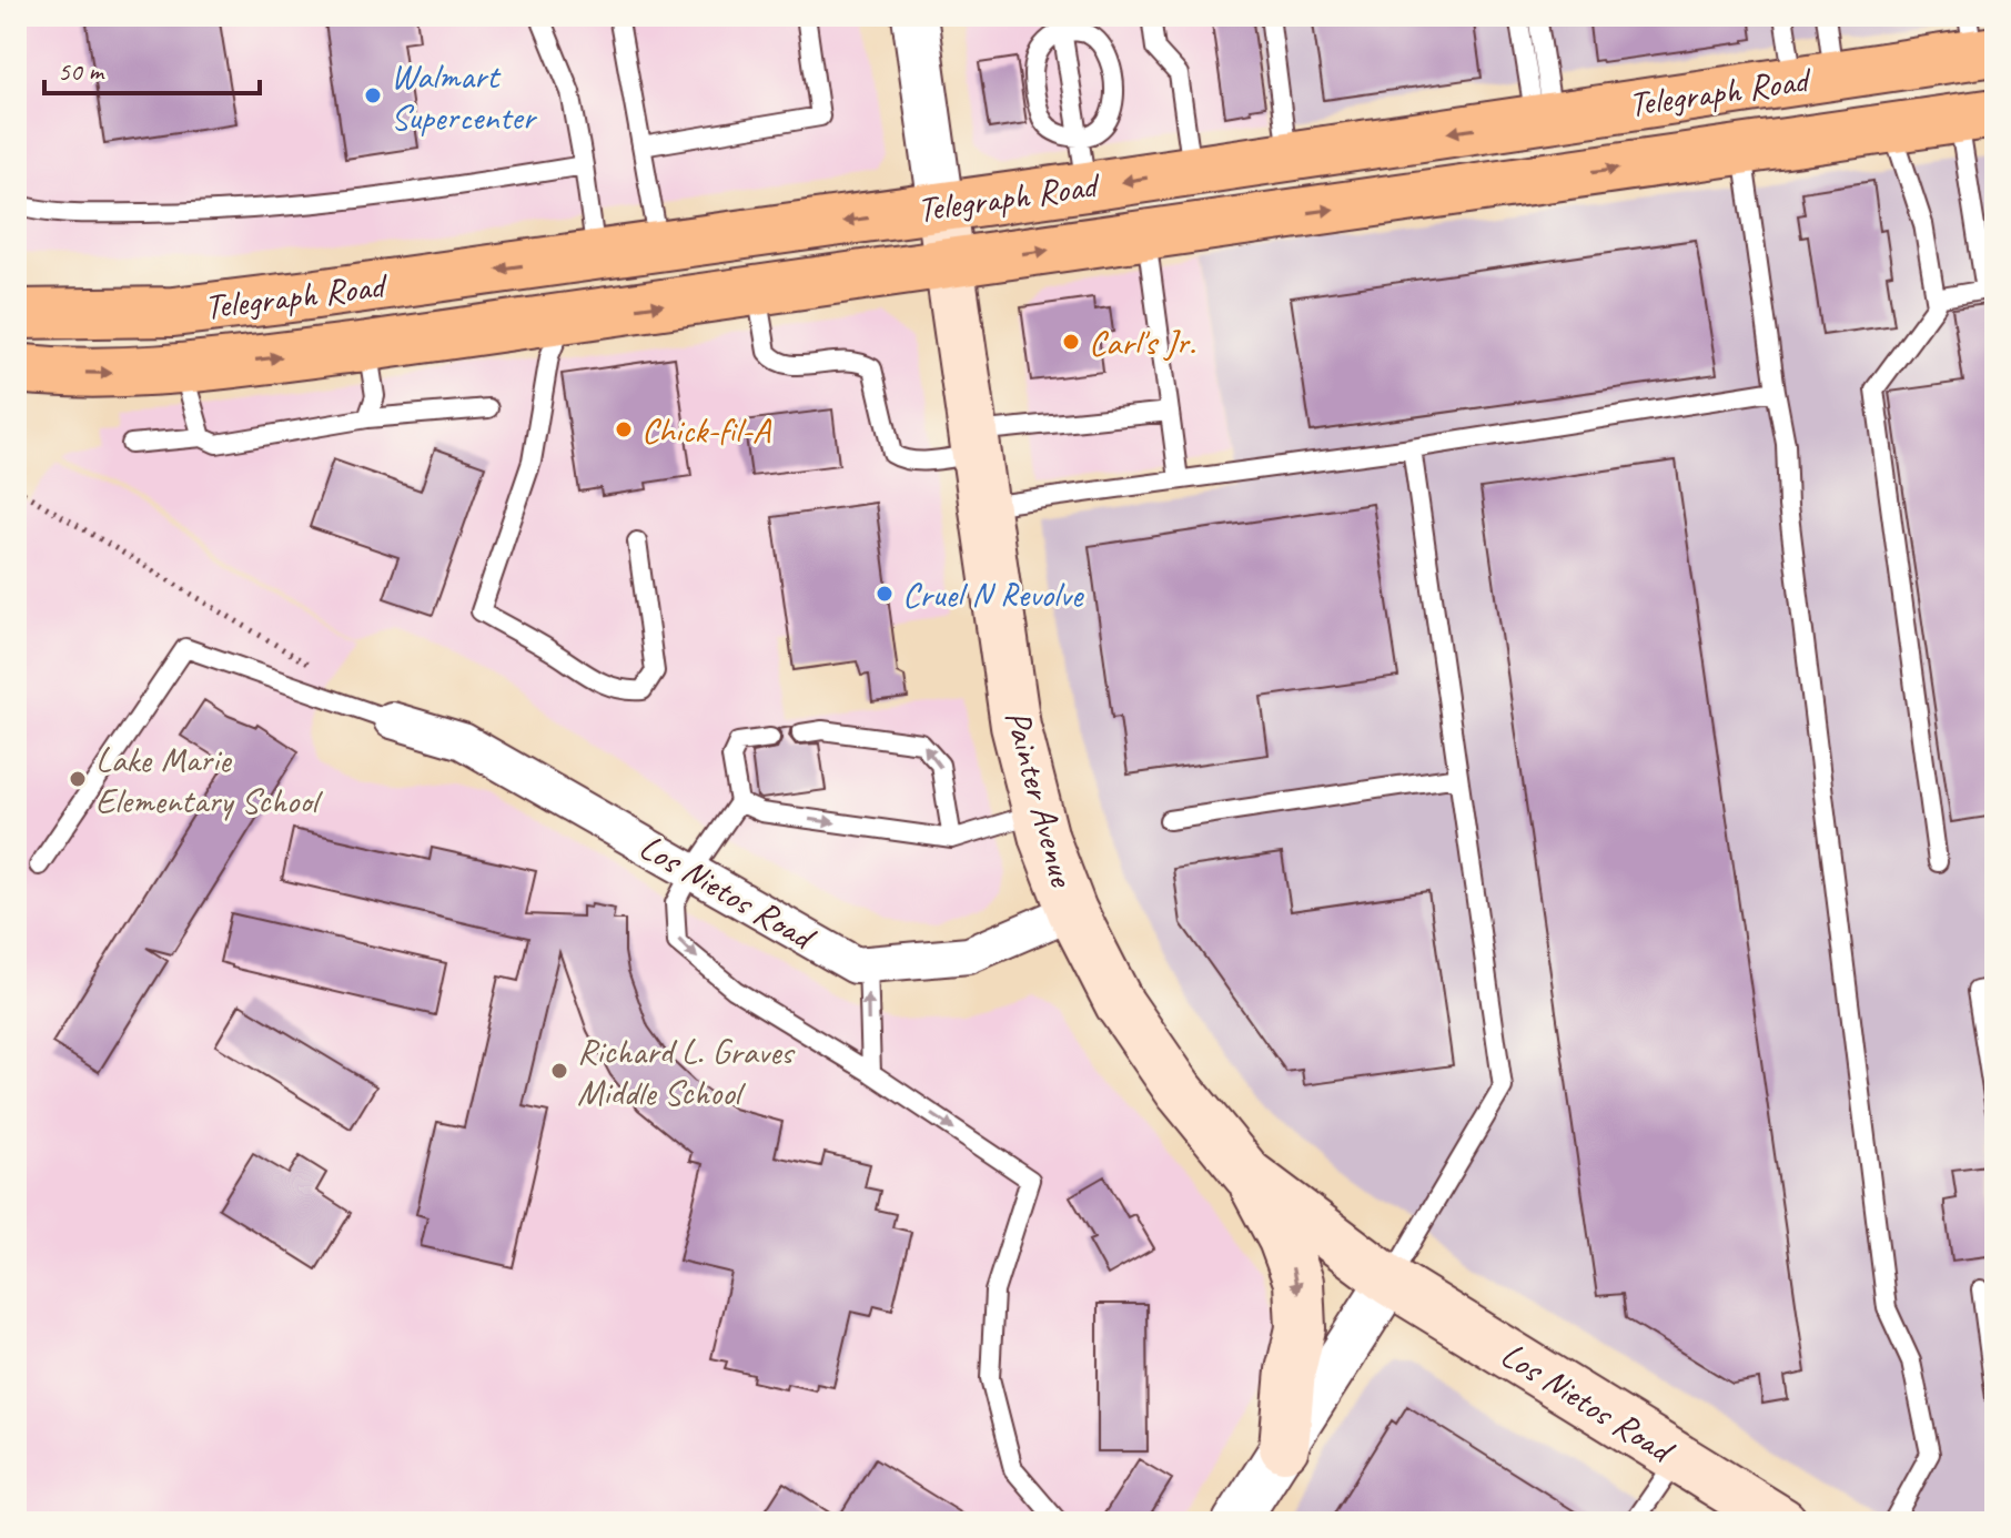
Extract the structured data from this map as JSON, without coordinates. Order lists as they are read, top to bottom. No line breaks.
{"streets":{"main road":["Telegraph Road","Painter Avenue","Los Nietos Road"]},"crossings":[["Telegraph Road","Painter Avenue"],["Painter Avenue","Los Nietos Road"]],"places":["Walmart Supercenter","Carl's Jr.","Chick-fil-A","Cruel N Revolve","Lake Marie Elementary School","Richard L. Graves Middle School"],"scale_bar":"50 m"}
